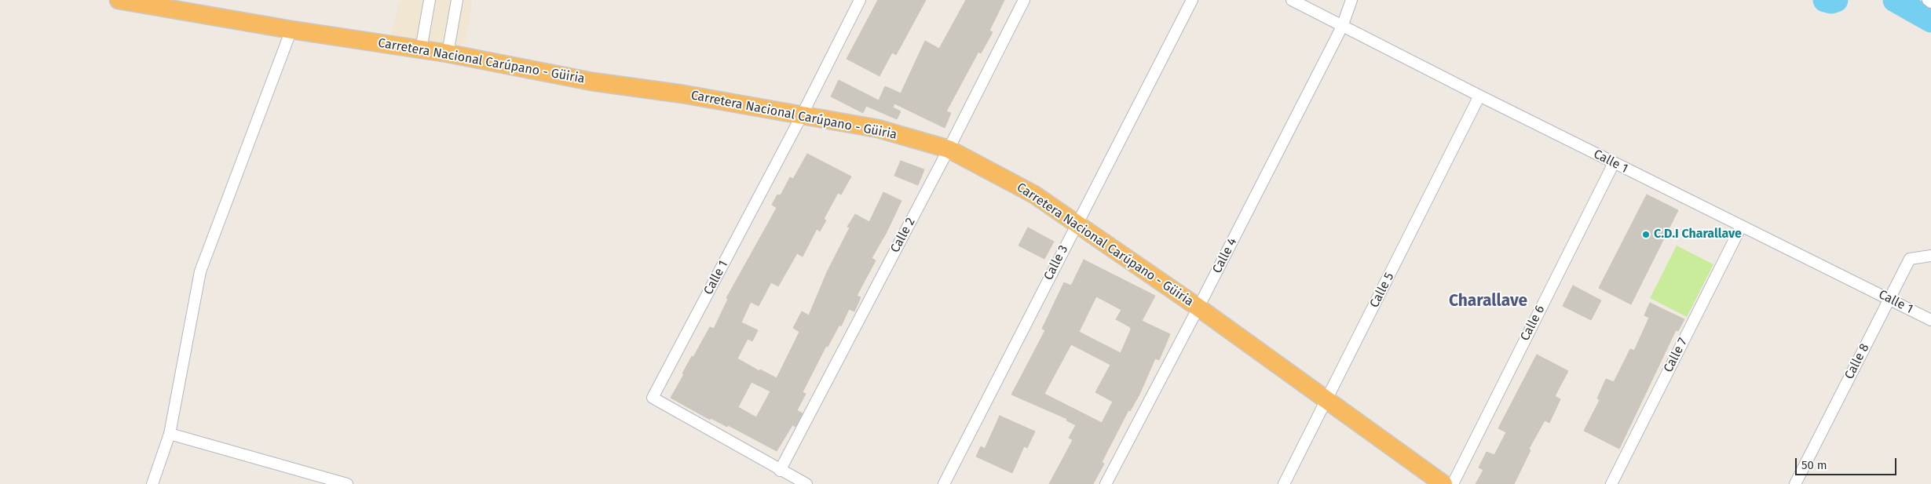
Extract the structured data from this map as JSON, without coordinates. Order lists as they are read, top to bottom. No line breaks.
{"streets":{"highway":["Carretera Nacional Carúpano - Güiria"],"street":["Calle 1","Calle 2","Calle 4","Calle 3","Calle 5","Calle 6","Calle 7","Calle 8"]},"crossings":[["Carretera Nacional Carúpano - Güiria","Calle 1"],["Carretera Nacional Carúpano - Güiria","Calle 2"],["Carretera Nacional Carúpano - Güiria","Calle 4"],["Carretera Nacional Carúpano - Güiria","Calle 3"],["Carretera Nacional Carúpano - Güiria","Calle 5"],["Calle 1","Calle 2"],["Calle 1","Calle 4"],["Calle 1","Calle 5"],["Calle 1","Calle 6"],["Calle 1","Calle 7"],["Calle 1","Calle 8"]],"districts":["Charallave"],"places":["C.D.I Charallave"],"scale_bar":"50 m"}
